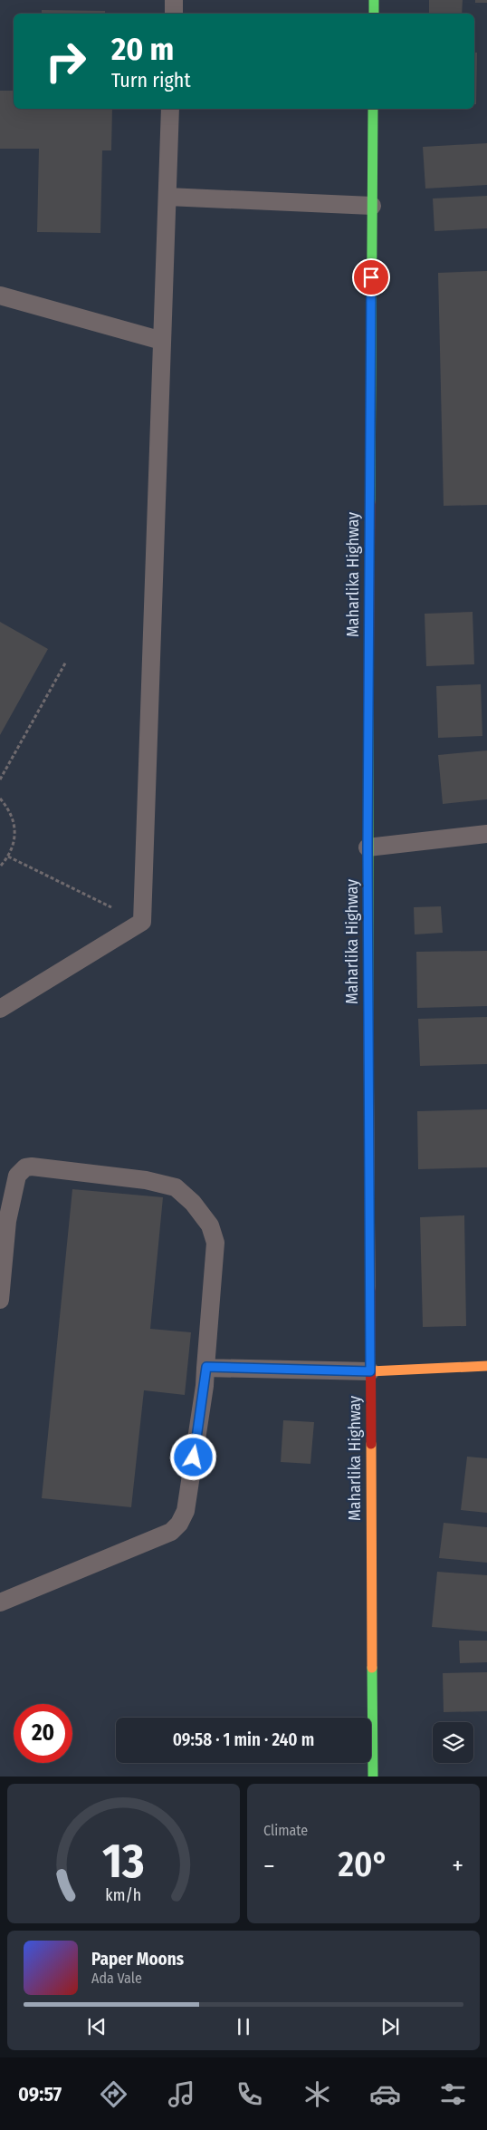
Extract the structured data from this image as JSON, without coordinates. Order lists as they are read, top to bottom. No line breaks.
{"streets":{"main road":["Maharlika Highway"]},"page":{"turn":["20 m","Turn right"],"limit":"20","trip":"09:58 · 1 min · 240 m","tile":"Climate","heat":["−","20°","+"],"song":["Paper Moons","Ada Vale"],"tabs":"09:57","gauge":["13","km/h"]}}
